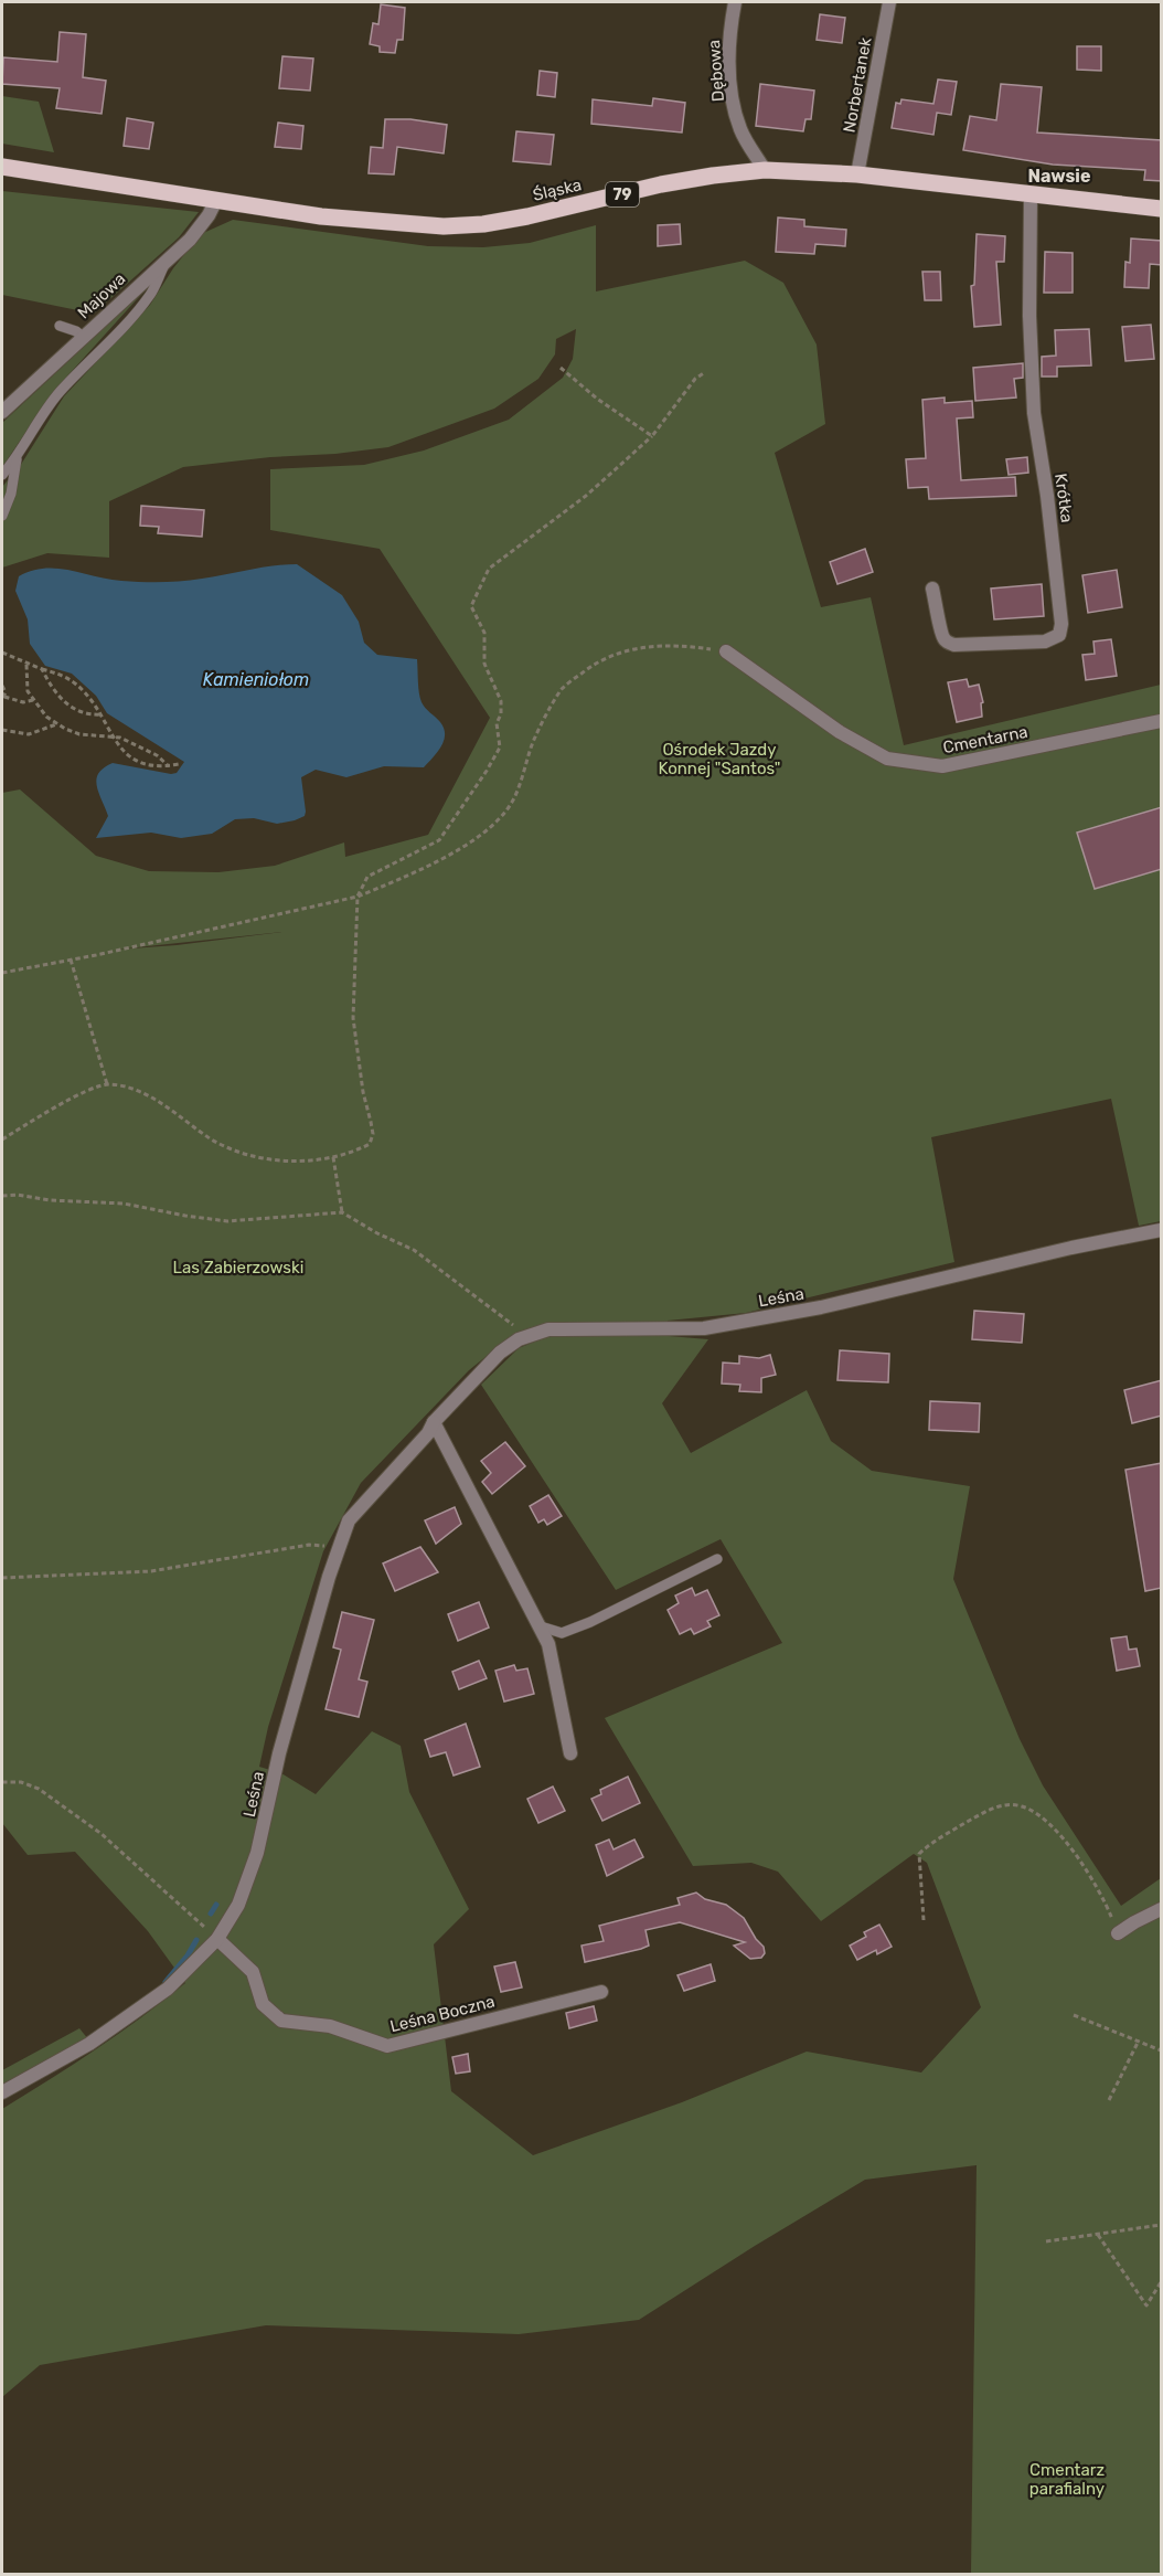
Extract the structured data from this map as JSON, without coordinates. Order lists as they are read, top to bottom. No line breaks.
{"streets":{"main road":["Śląska","79"],"street":["Dębowa","Norbertanek","Majowa","Krótka","Cmentarna","Leśna","Leśna Boczna"]},"crossings":[["Dębowa","Śląska"],["Norbertanek","Śląska"],["Śląska","Majowa"],["Śląska","Krótka"],["Leśna","Leśna Boczna"]],"districts":["Nawsie"],"water":["Kamieniołom"],"parks":["Ośrodek Jazdy Konnej \"Santos\"","Las Zabierzowski","Cmentarz parafialny"]}
